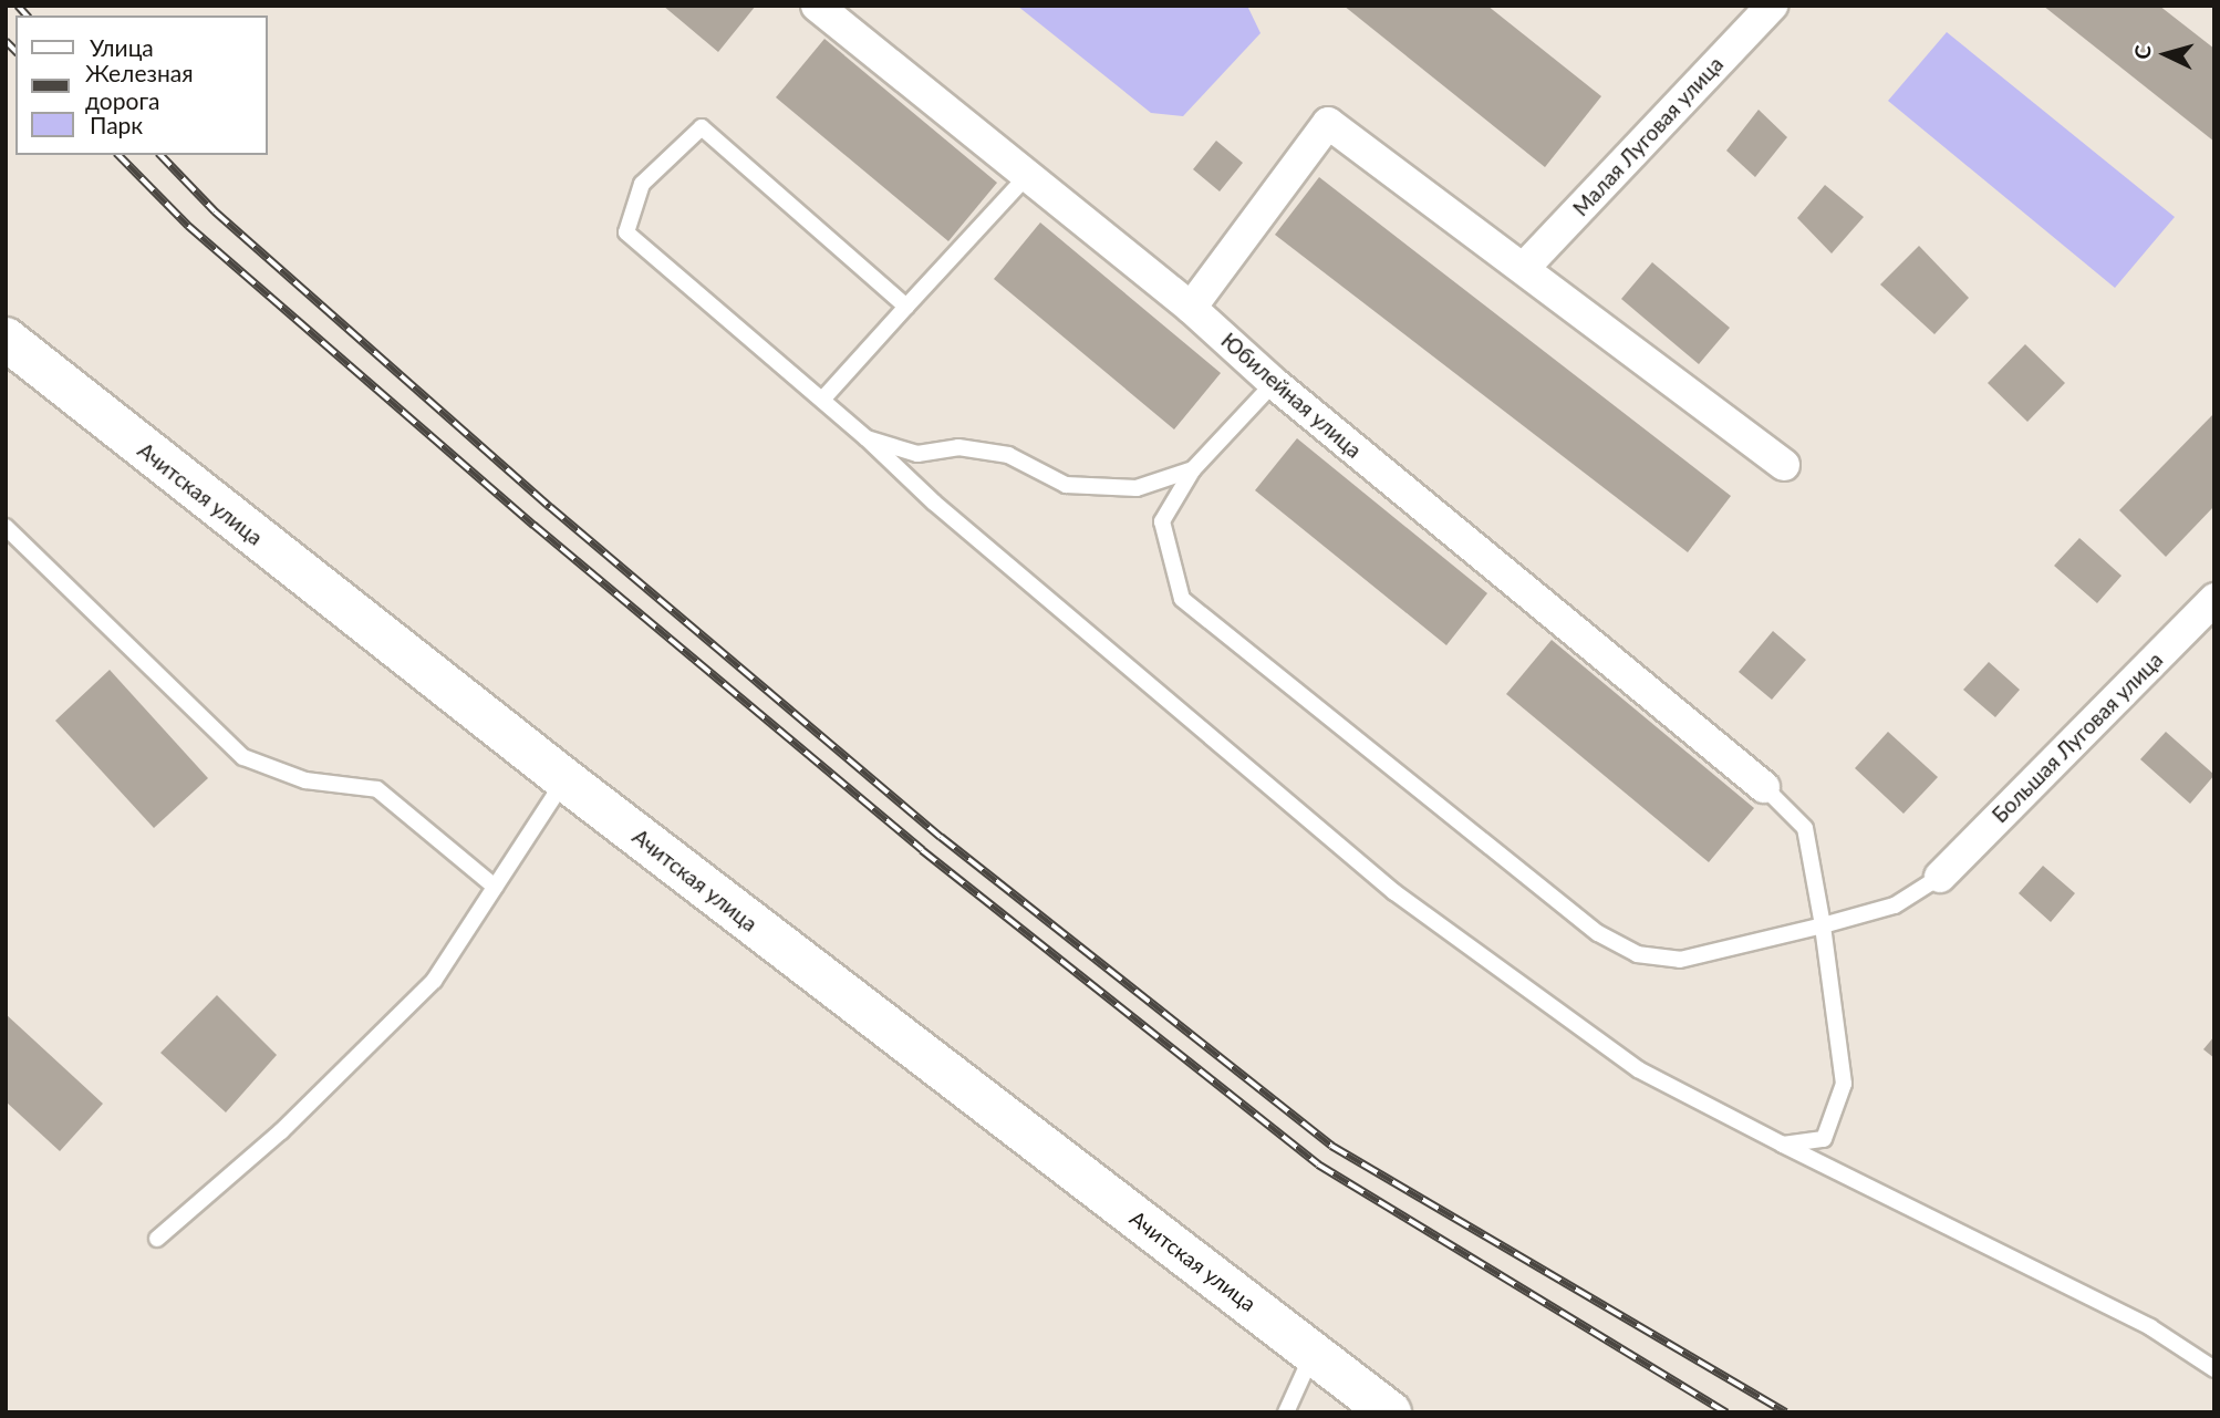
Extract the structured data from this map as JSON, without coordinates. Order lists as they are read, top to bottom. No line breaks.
{"streets":{"main road":["Ачитская улица"],"street":["Малая Луговая улица","Юбилейная улица","Большая Луговая улица"]},"legend":["Улица","Железная дорога","Парк"],"north":"left"}
